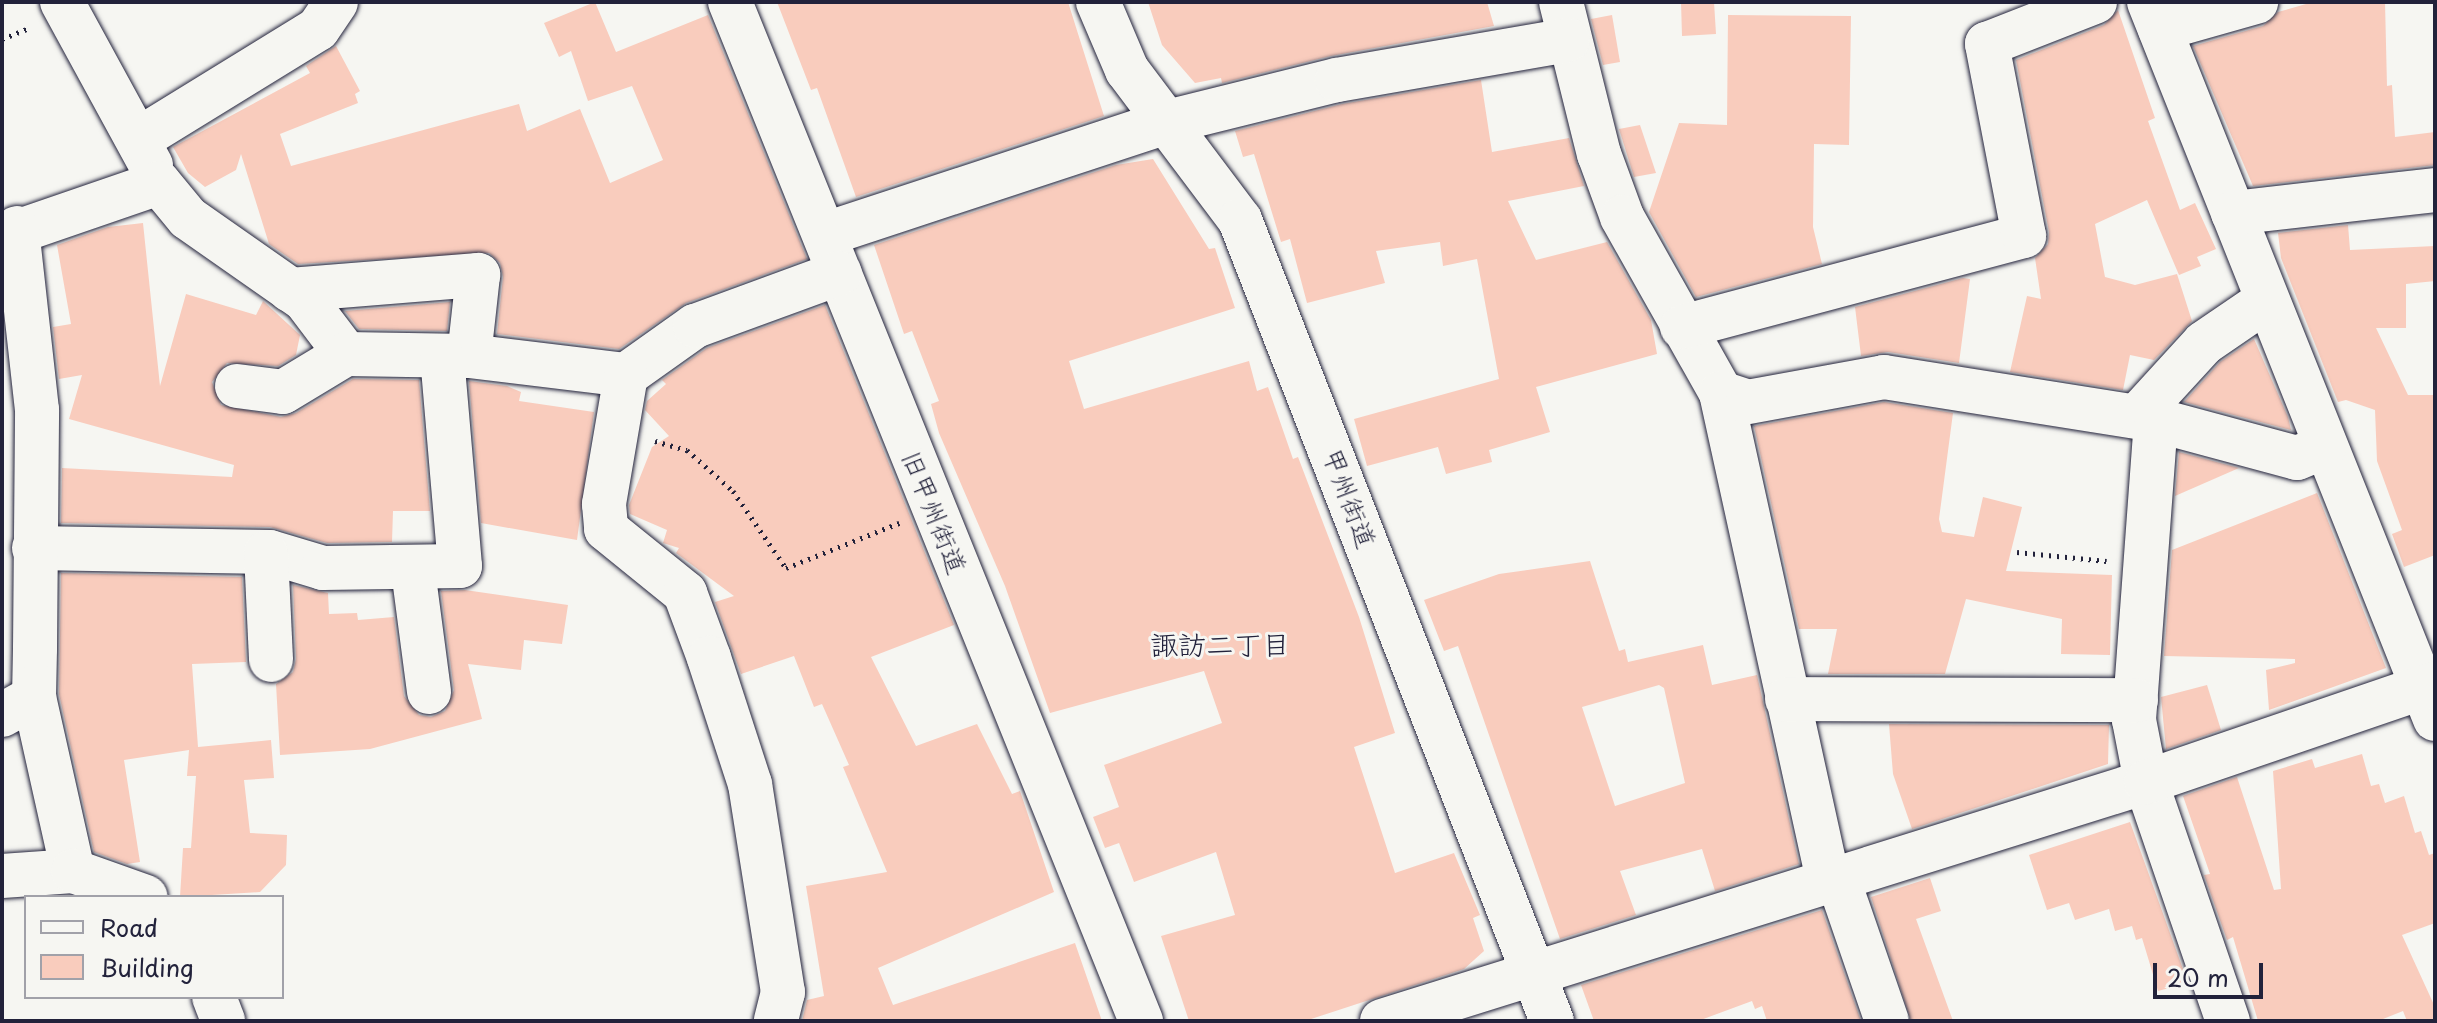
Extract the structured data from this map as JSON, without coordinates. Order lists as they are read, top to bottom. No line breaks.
{"streets":{"main road":["甲州街道","旧甲州街道"]},"districts":["諏訪二丁目"],"legend":["Road","Building"],"scale_bar":"20 m"}
